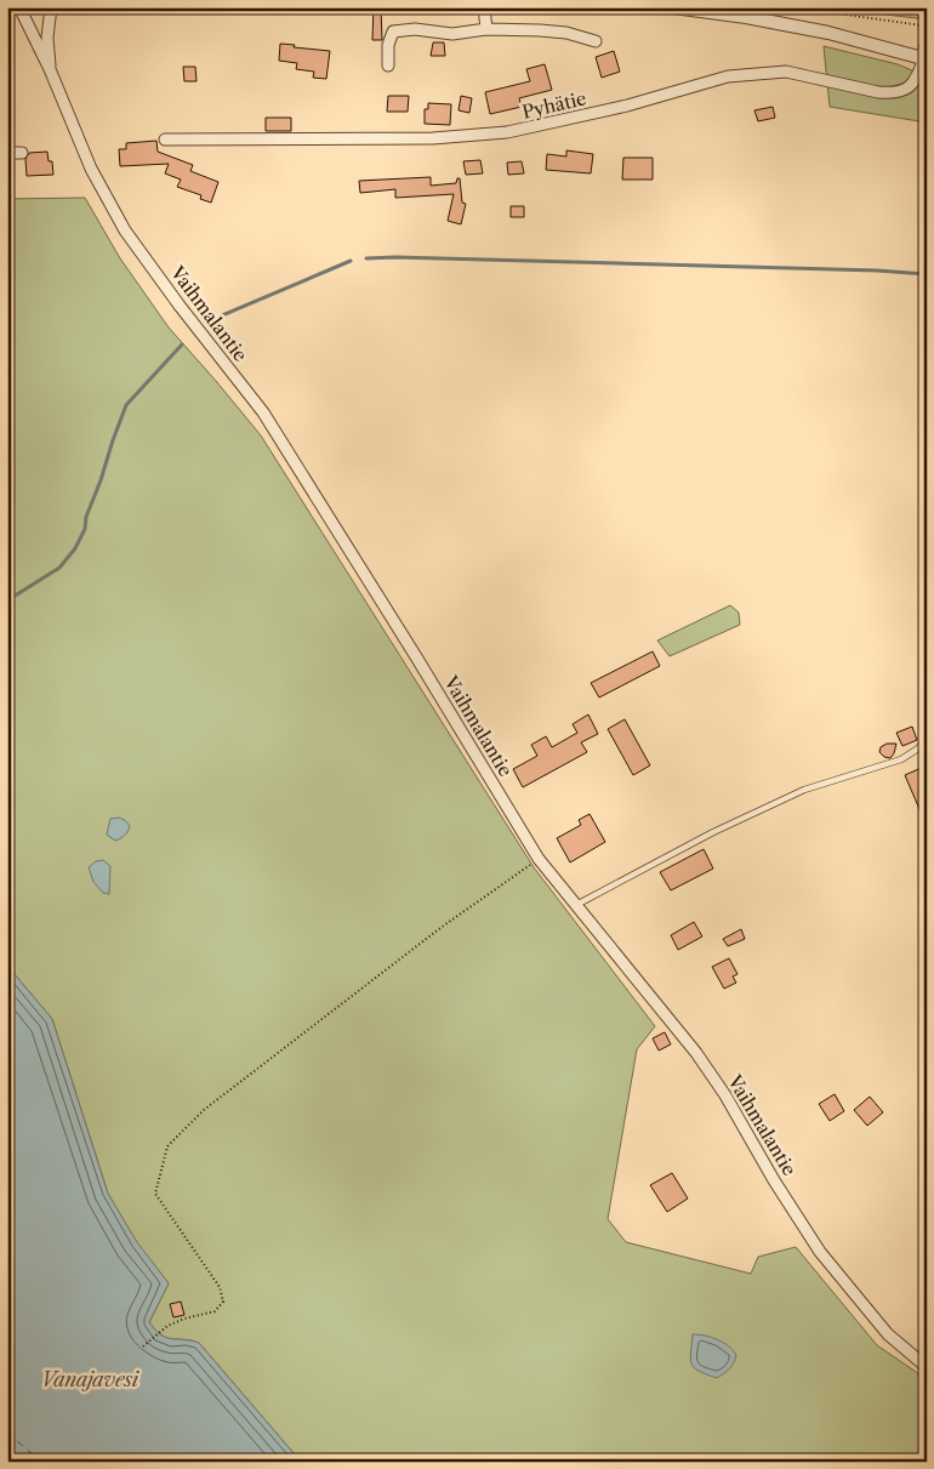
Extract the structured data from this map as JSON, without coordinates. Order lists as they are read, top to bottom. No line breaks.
{"streets":{"street":["Pyhätie","Vaihmalantie"]},"water":["Vanajavesi"]}
